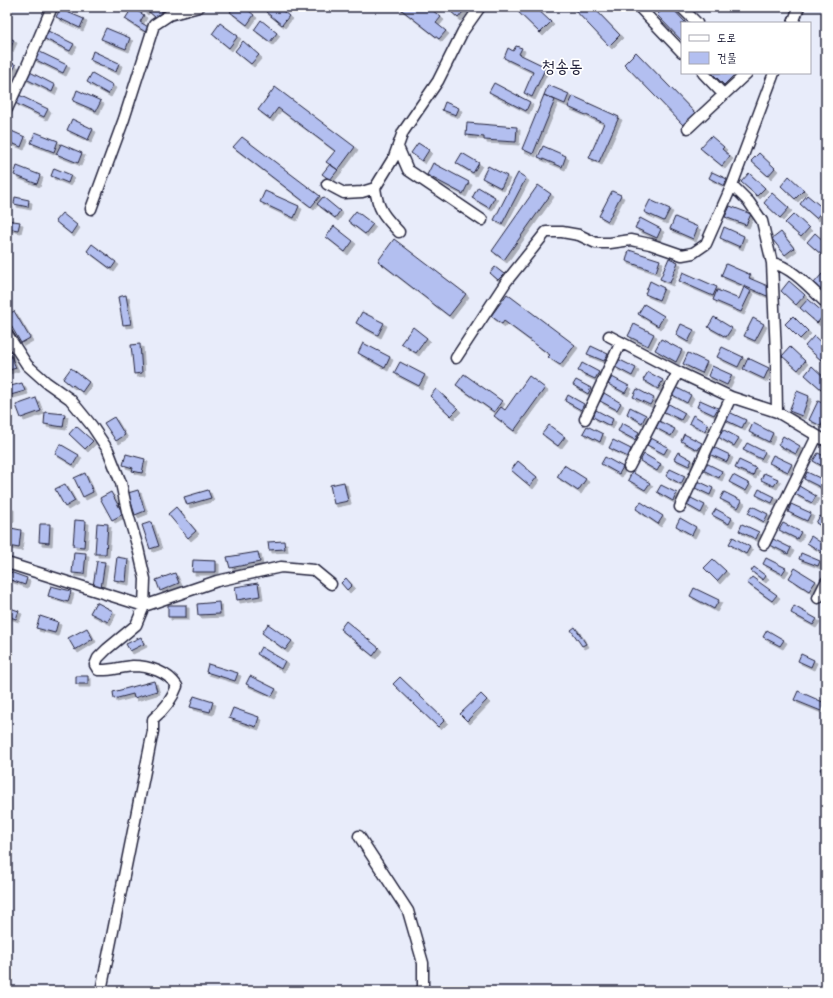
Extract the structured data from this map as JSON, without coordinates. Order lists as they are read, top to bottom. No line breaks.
{"districts":["청송동"],"legend":["도로","건물"]}
